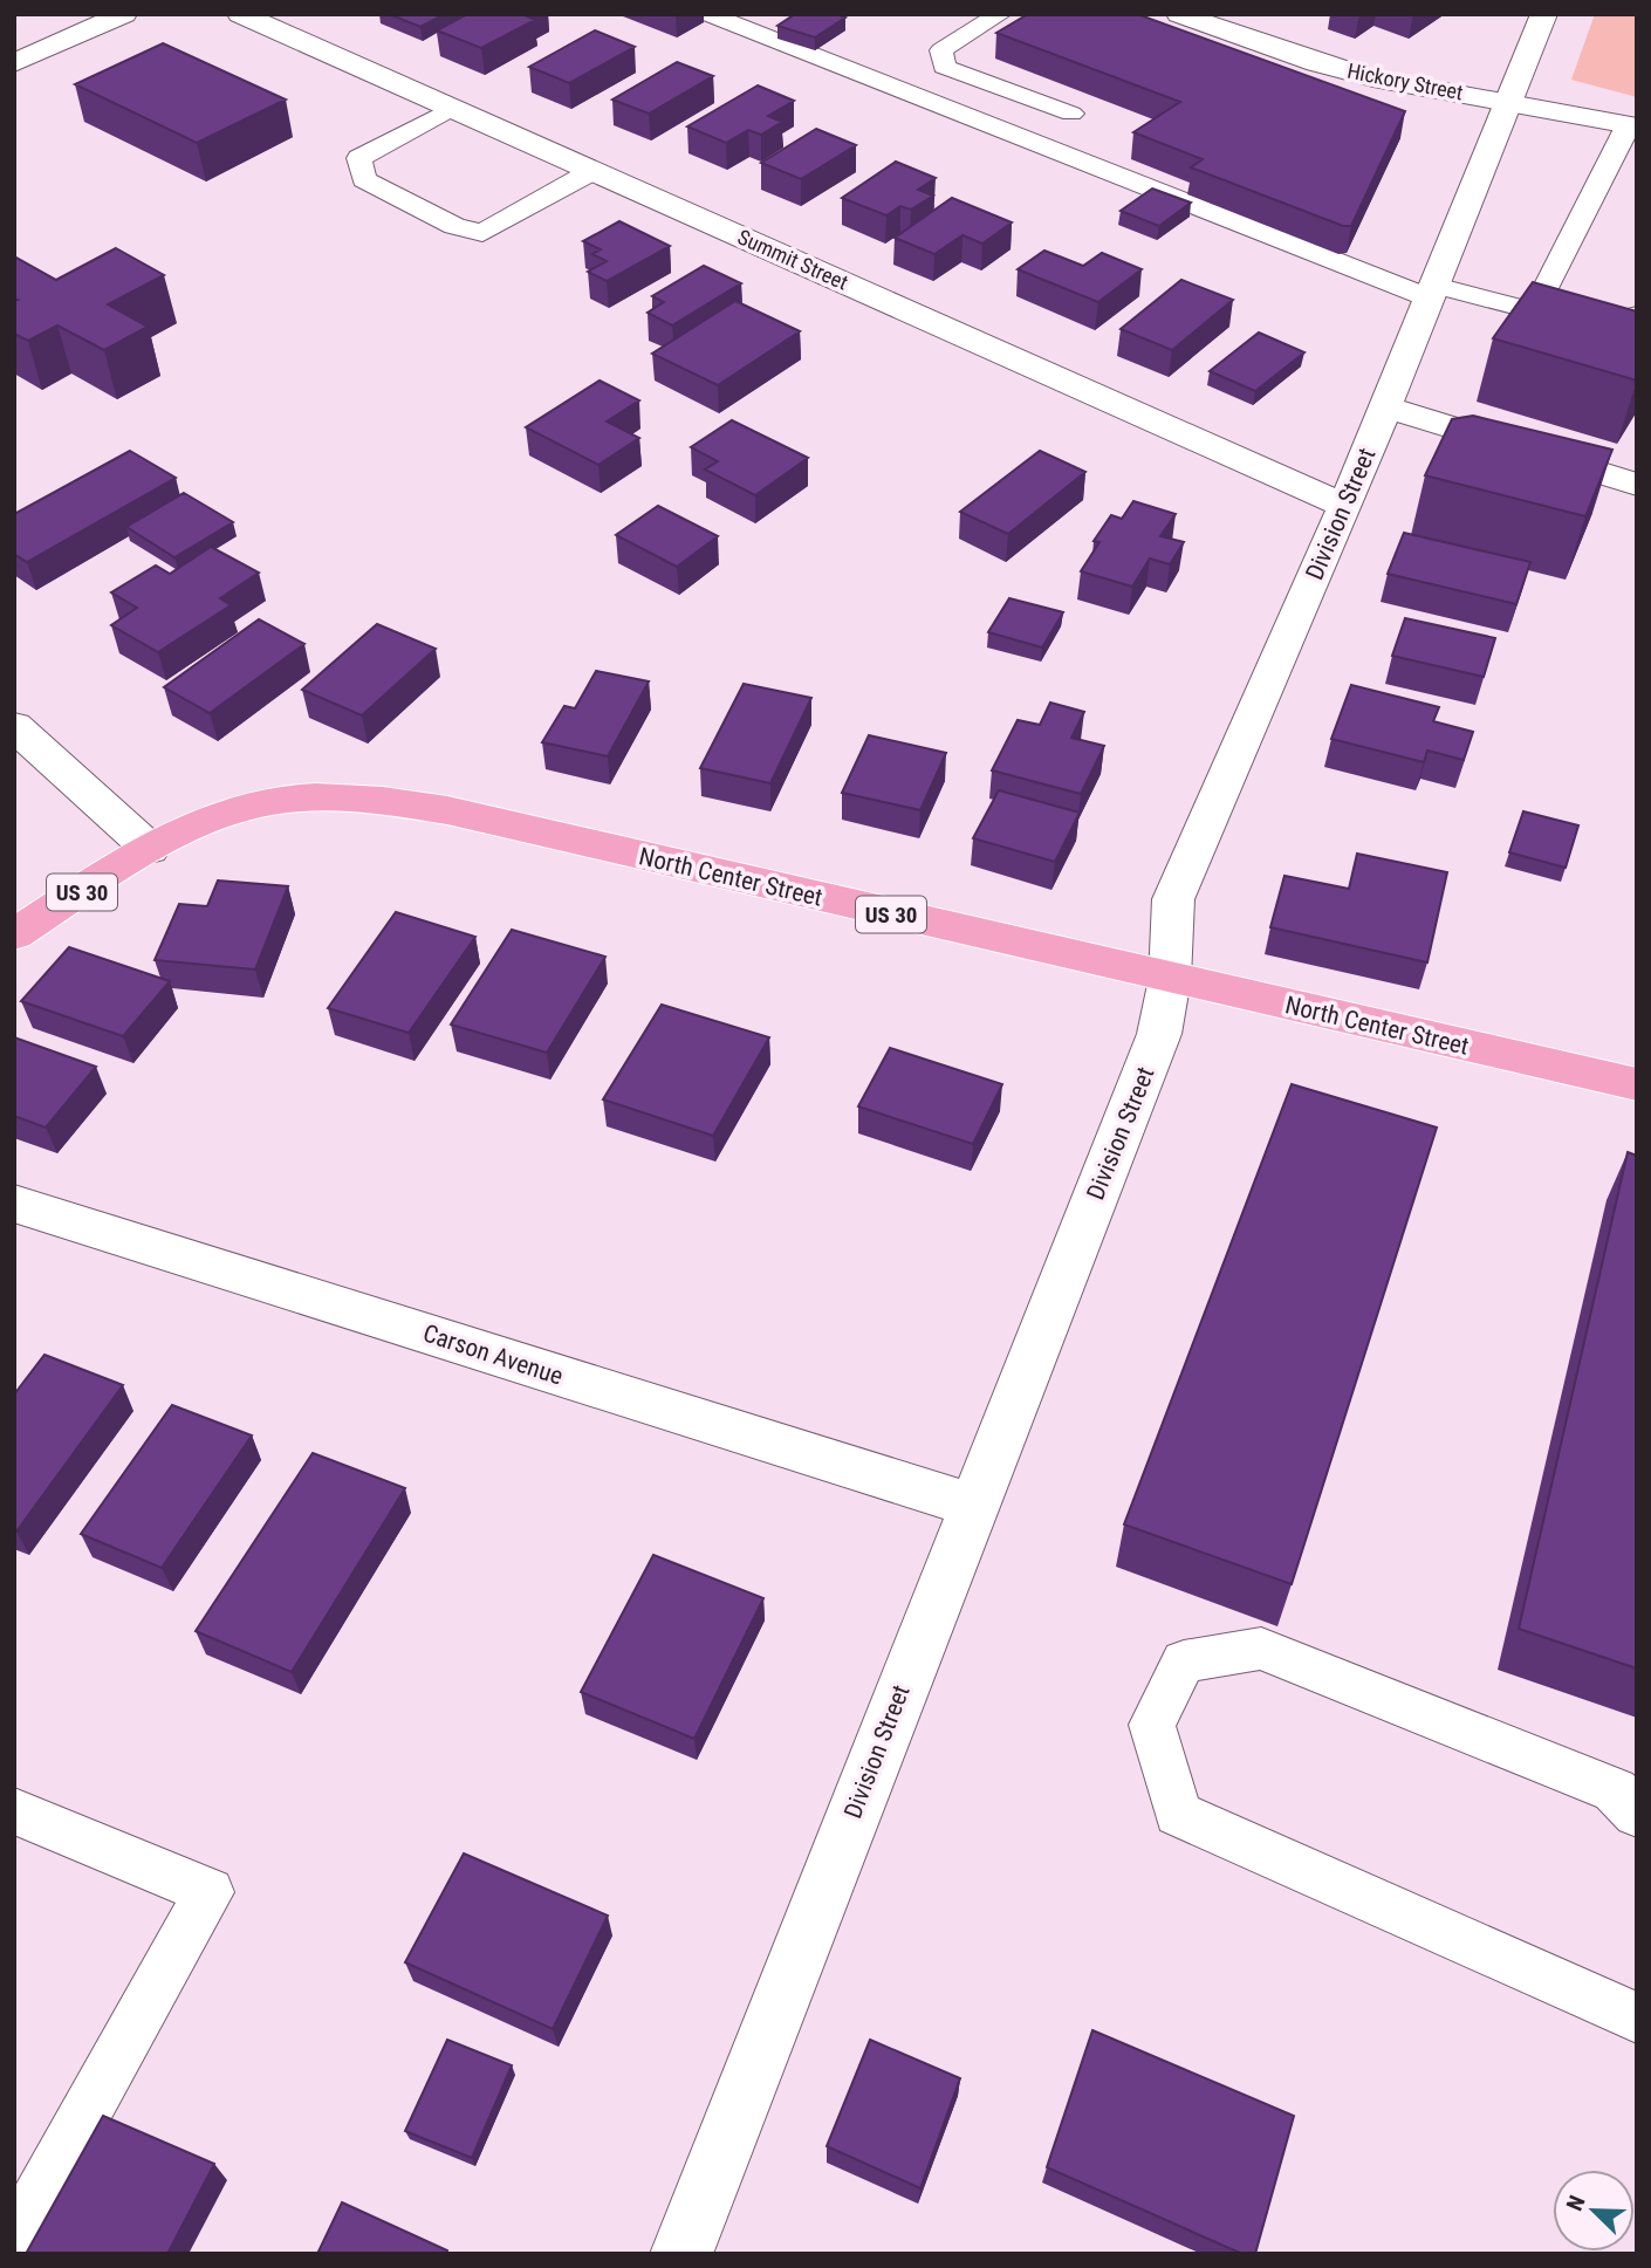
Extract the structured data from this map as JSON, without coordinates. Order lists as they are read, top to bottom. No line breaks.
{"streets":{"main road":["North Center Street","US 30"],"street":["Hickory Street","Summit Street","Division Street","Carson Avenue"]},"crossings":[["Hickory Street","Division Street"],["Summit Street","Division Street"],["Division Street","North Center Street"],["Division Street","Carson Avenue"],["North Center Street","US 30"]],"north":"top left"}
